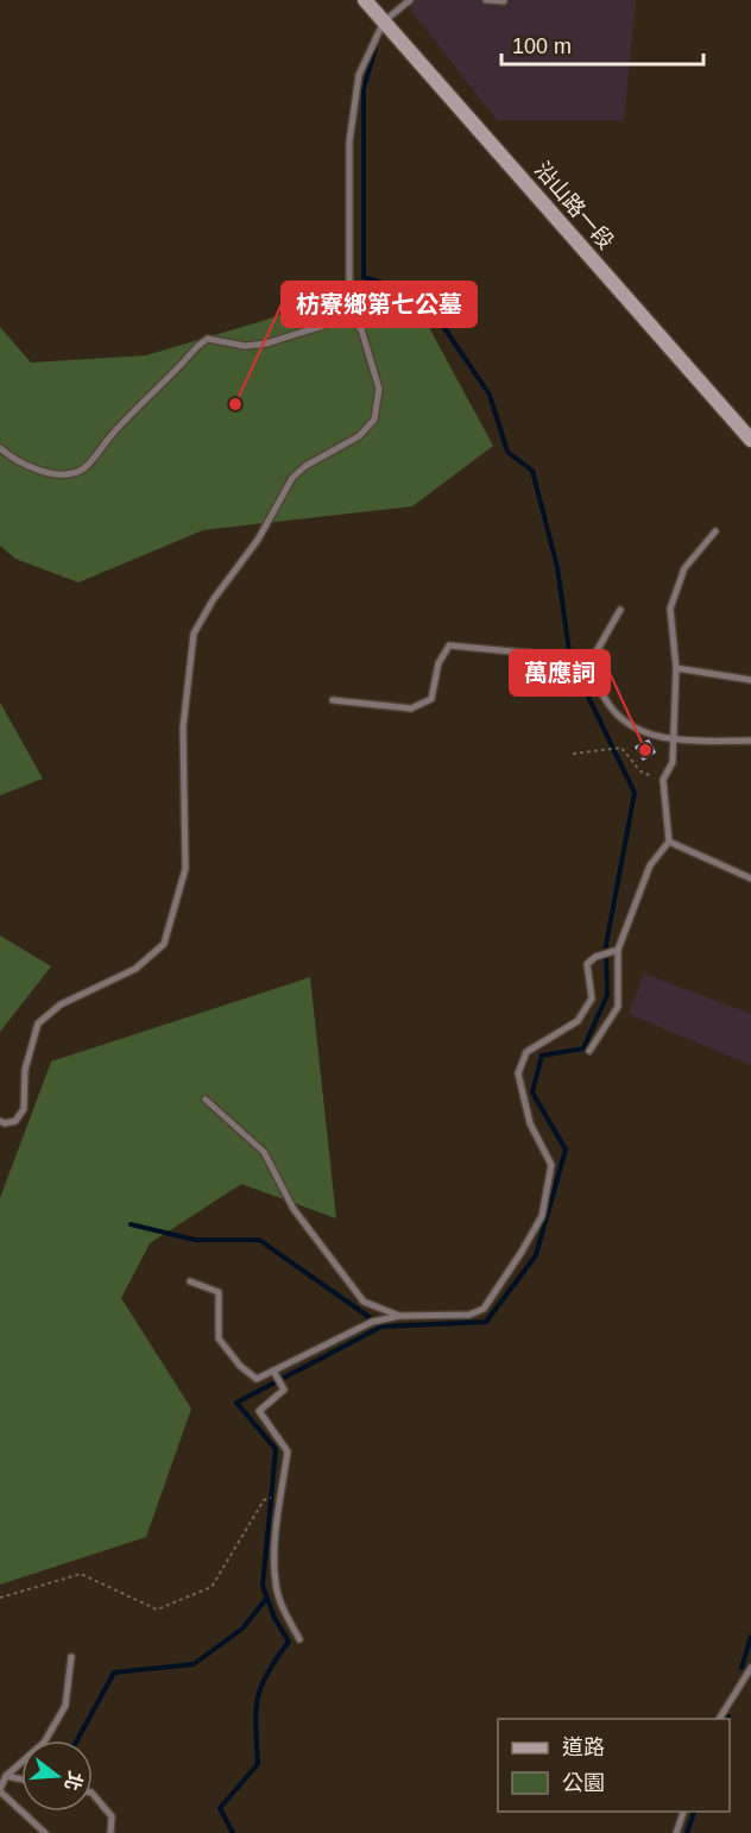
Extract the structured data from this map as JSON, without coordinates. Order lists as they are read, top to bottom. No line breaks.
{"streets":{"main road":["沿山路一段"]},"places":["枋寮鄉第七公墓","萬應詞"],"legend":["道路","公園"],"scale_bar":"100 m","north":"right"}
